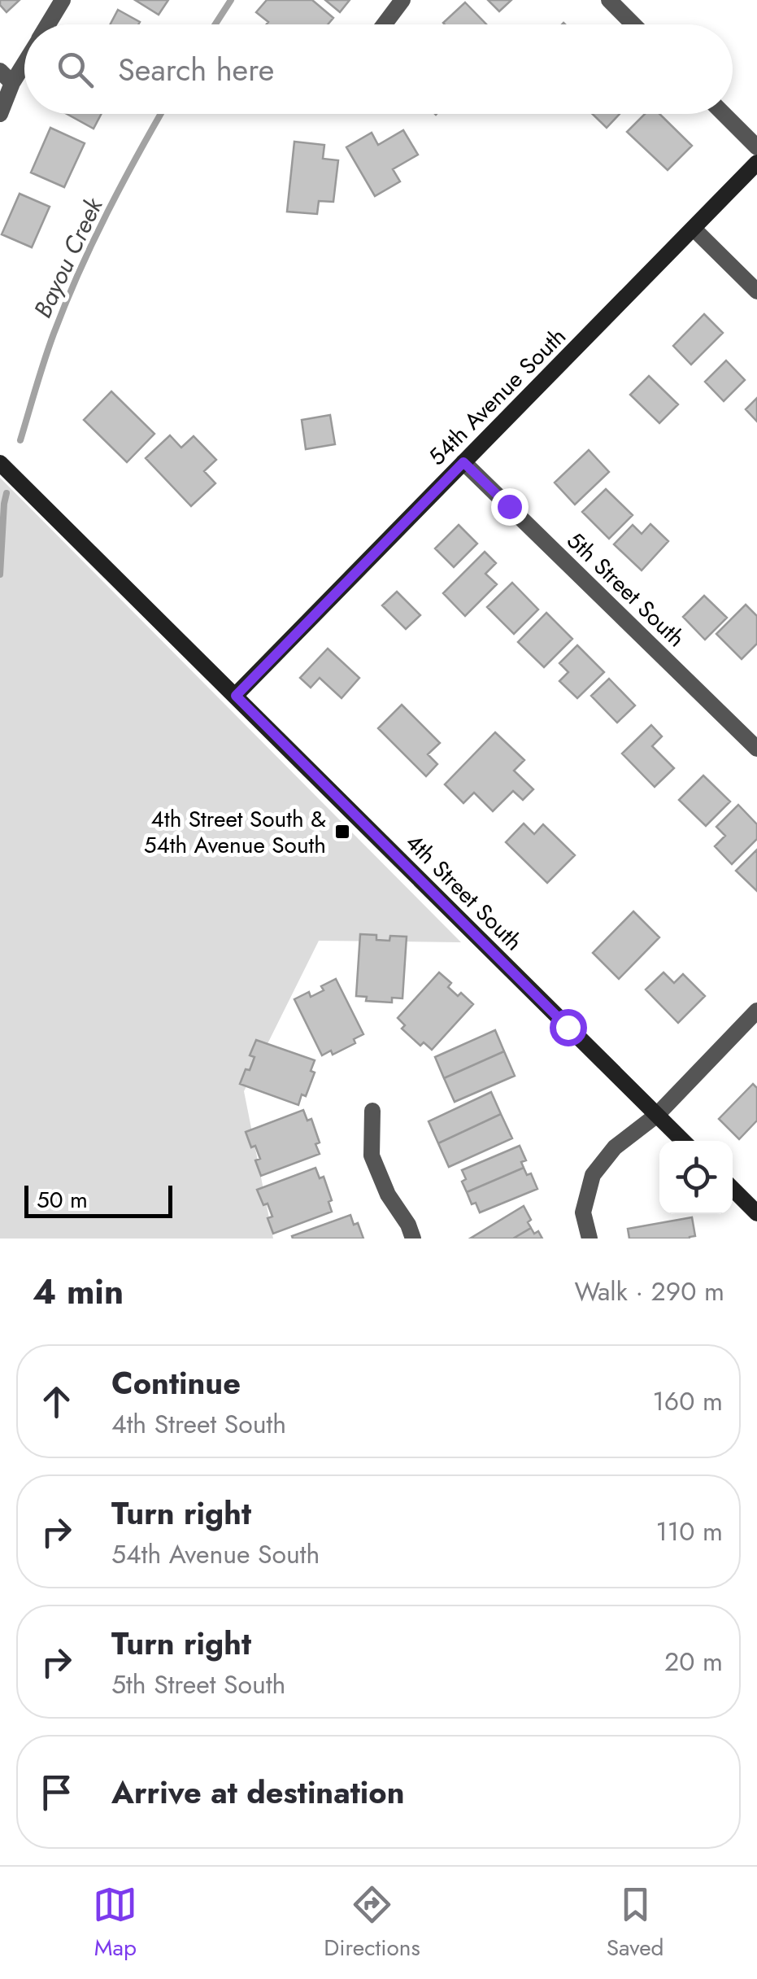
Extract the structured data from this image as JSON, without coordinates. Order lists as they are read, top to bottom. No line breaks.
{"streets":{"street":["54th Avenue South","5th Street South","4th Street South"]},"crossings":[["54th Avenue South","5th Street South"],["54th Avenue South","4th Street South"]],"water":["Bayou Creek"],"places":{"transit":["4th Street South & 54th Avenue South"]},"scale_bar":"50 m","page":{"search":"Search here","scale":"50 m","heading":["4 min","Walk · 290 m"],"list":[["Continue","4th Street South","160 m"],["Turn right","54th Avenue South","110 m"],["Turn right","5th Street South","20 m"],"Arrive at destination"],"nav":["Map","Directions","Saved"]}}
